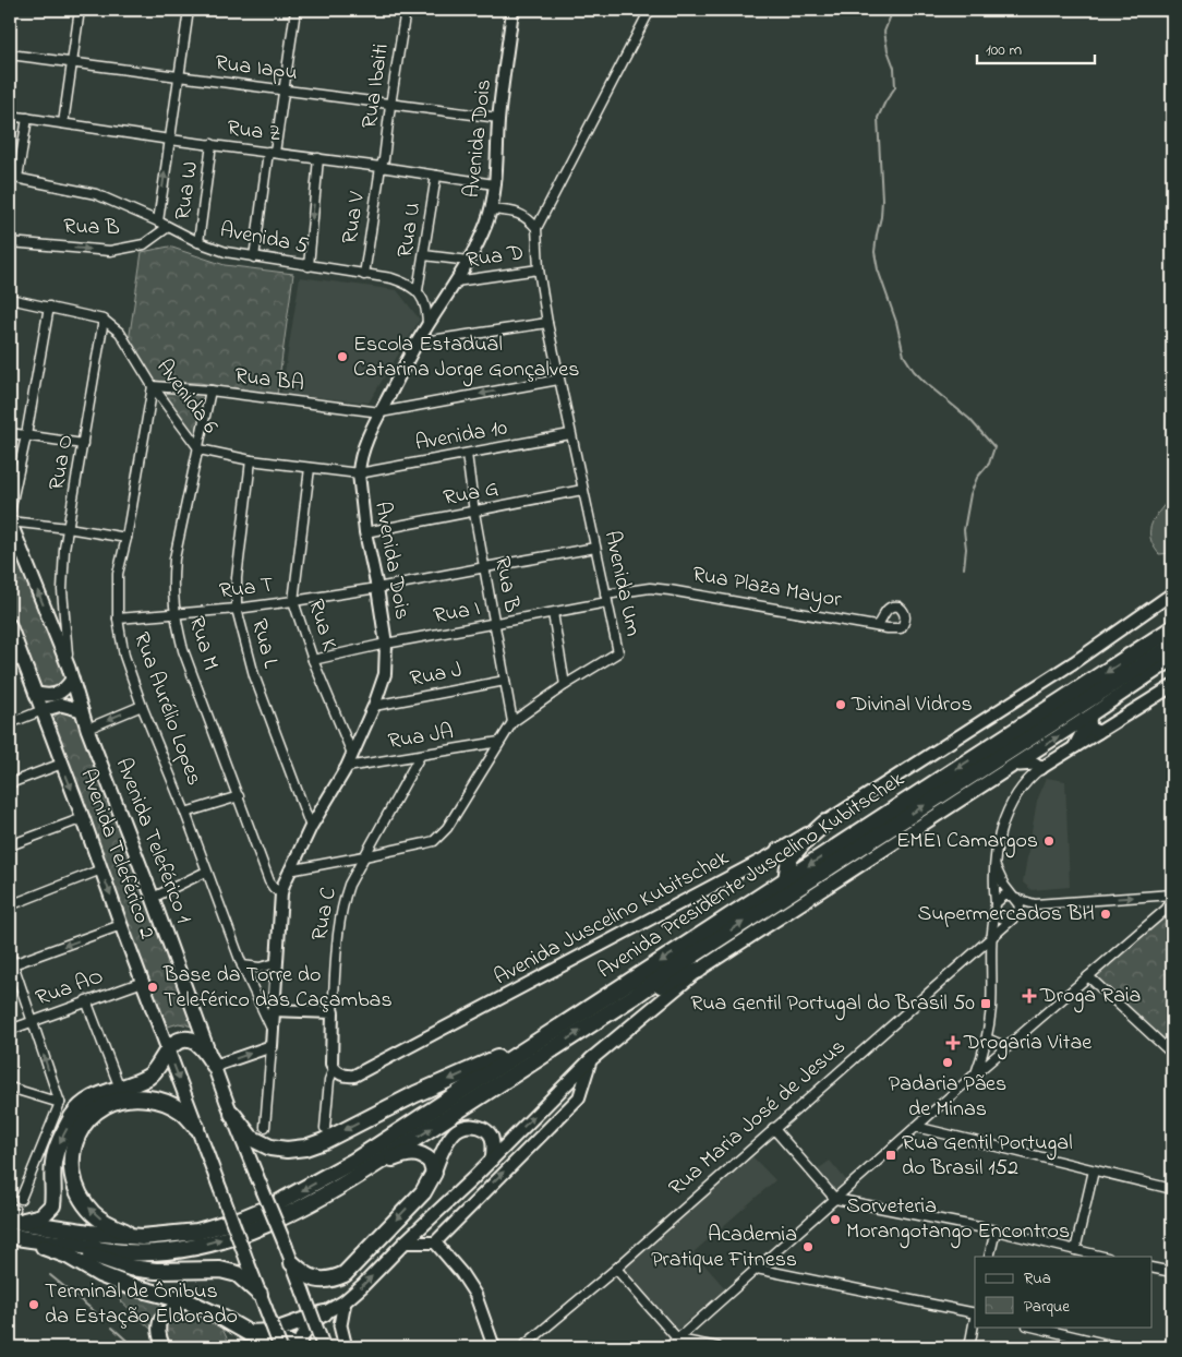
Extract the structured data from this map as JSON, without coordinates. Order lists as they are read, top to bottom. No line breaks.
{"streets":{"highway":["Avenida Presidente Juscelino Kubitschek"],"main road":["Avenida Teleférico 1","Avenida Teleférico 2"],"street":["Rua Iapu","Rua Ibaiti","Rua Z","Avenida Dois","Rua W","Rua V","Rua B","Rua U","Avenida 5","Rua D","Rua BA","Avenida 6","Avenida 10","Rua O","Rua G","Avenida Um","Rua Plaza Mayor","Rua T","Rua I","Rua K","Rua M","Rua L","Rua J","Rua Aurélio Lopes","Rua JA","Rua C","Avenida Juscelino Kubitschek","Rua AO","Rua Maria José de Jesus"]},"crossings":[["Rua Iapu","Rua Ibaiti"],["Rua Iapu","Avenida Dois"],["Rua Ibaiti","Rua Z"],["Rua Ibaiti","Rua V"],["Rua Z","Avenida Dois"],["Rua Z","Rua W"],["Rua Z","Rua V"],["Rua Z","Rua U"],["Avenida Dois","Rua D"],["Avenida Dois","Rua BA"],["Avenida Dois","Avenida 6"],["Avenida Dois","Avenida 10"],["Avenida Dois","Rua G"],["Avenida Dois","Avenida Um"],["Avenida Dois","Rua T"],["Avenida Dois","Rua I"],["Avenida Dois","Rua K"],["Avenida Dois","Rua M"],["Avenida Dois","Rua L"],["Avenida Dois","Rua J"],["Avenida Dois","Rua Aurélio Lopes"],["Avenida Dois","Rua JA"],["Rua W","Avenida 5"],["Rua V","Avenida 5"],["Rua B","Avenida 5"],["Rua B","Avenida 10"],["Rua B","Rua G"],["Rua B","Avenida Um"],["Rua B","Rua T"],["Rua B","Rua I"],["Rua B","Rua J"],["Rua U","Avenida 5"],["Rua D","Avenida Um"],["Rua BA","Avenida 6"],["Rua BA","Avenida Um"],["Rua BA","Rua M"],["Rua BA","Rua Aurélio Lopes"],["Avenida 6","Avenida 10"],["Avenida 6","Rua O"],["Avenida 6","Rua K"],["Avenida 6","Rua M"],["Avenida 6","Rua L"],["Avenida 6","Rua Aurélio Lopes"],["Avenida 10","Avenida Um"],["Rua O","Avenida Teleférico 1"],["Rua G","Avenida Um"],["Avenida Um","Rua Plaza Mayor"],["Avenida Um","Rua T"],["Avenida Um","Rua I"],["Avenida Um","Rua JA"],["Avenida Um","Rua C"],["Rua Plaza Mayor","Rua I"],["Rua T","Rua K"],["Rua T","Rua M"],["Rua T","Rua L"],["Rua T","Rua Aurélio Lopes"],["Rua I","Rua K"],["Rua JA","Rua C"],["Avenida Teleférico 2","Rua AO"],["Rua C","Avenida Juscelino Kubitschek"]],"one_way":["Rua B"],"places":{"other":["Escola Estadual Catarina Jorge Gonçalves","Divinal Vidros","EMEI Camargos","Supermercados BH","Base da Torre do Teleférico das Caçambas","Padaria Pães de Minas","Sorveteria Morangotango Encontros","Academia Pratique Fitness","Terminal de Ônibus da Estação Eldorado"],"health":["Droga Raia","Drogaria Vitae"],"transit":["Rua Gentil Portugal do Brasil 50","Rua Gentil Portugal do Brasil 152"]},"legend":["Rua","Parque"],"scale_bar":"100 m"}
